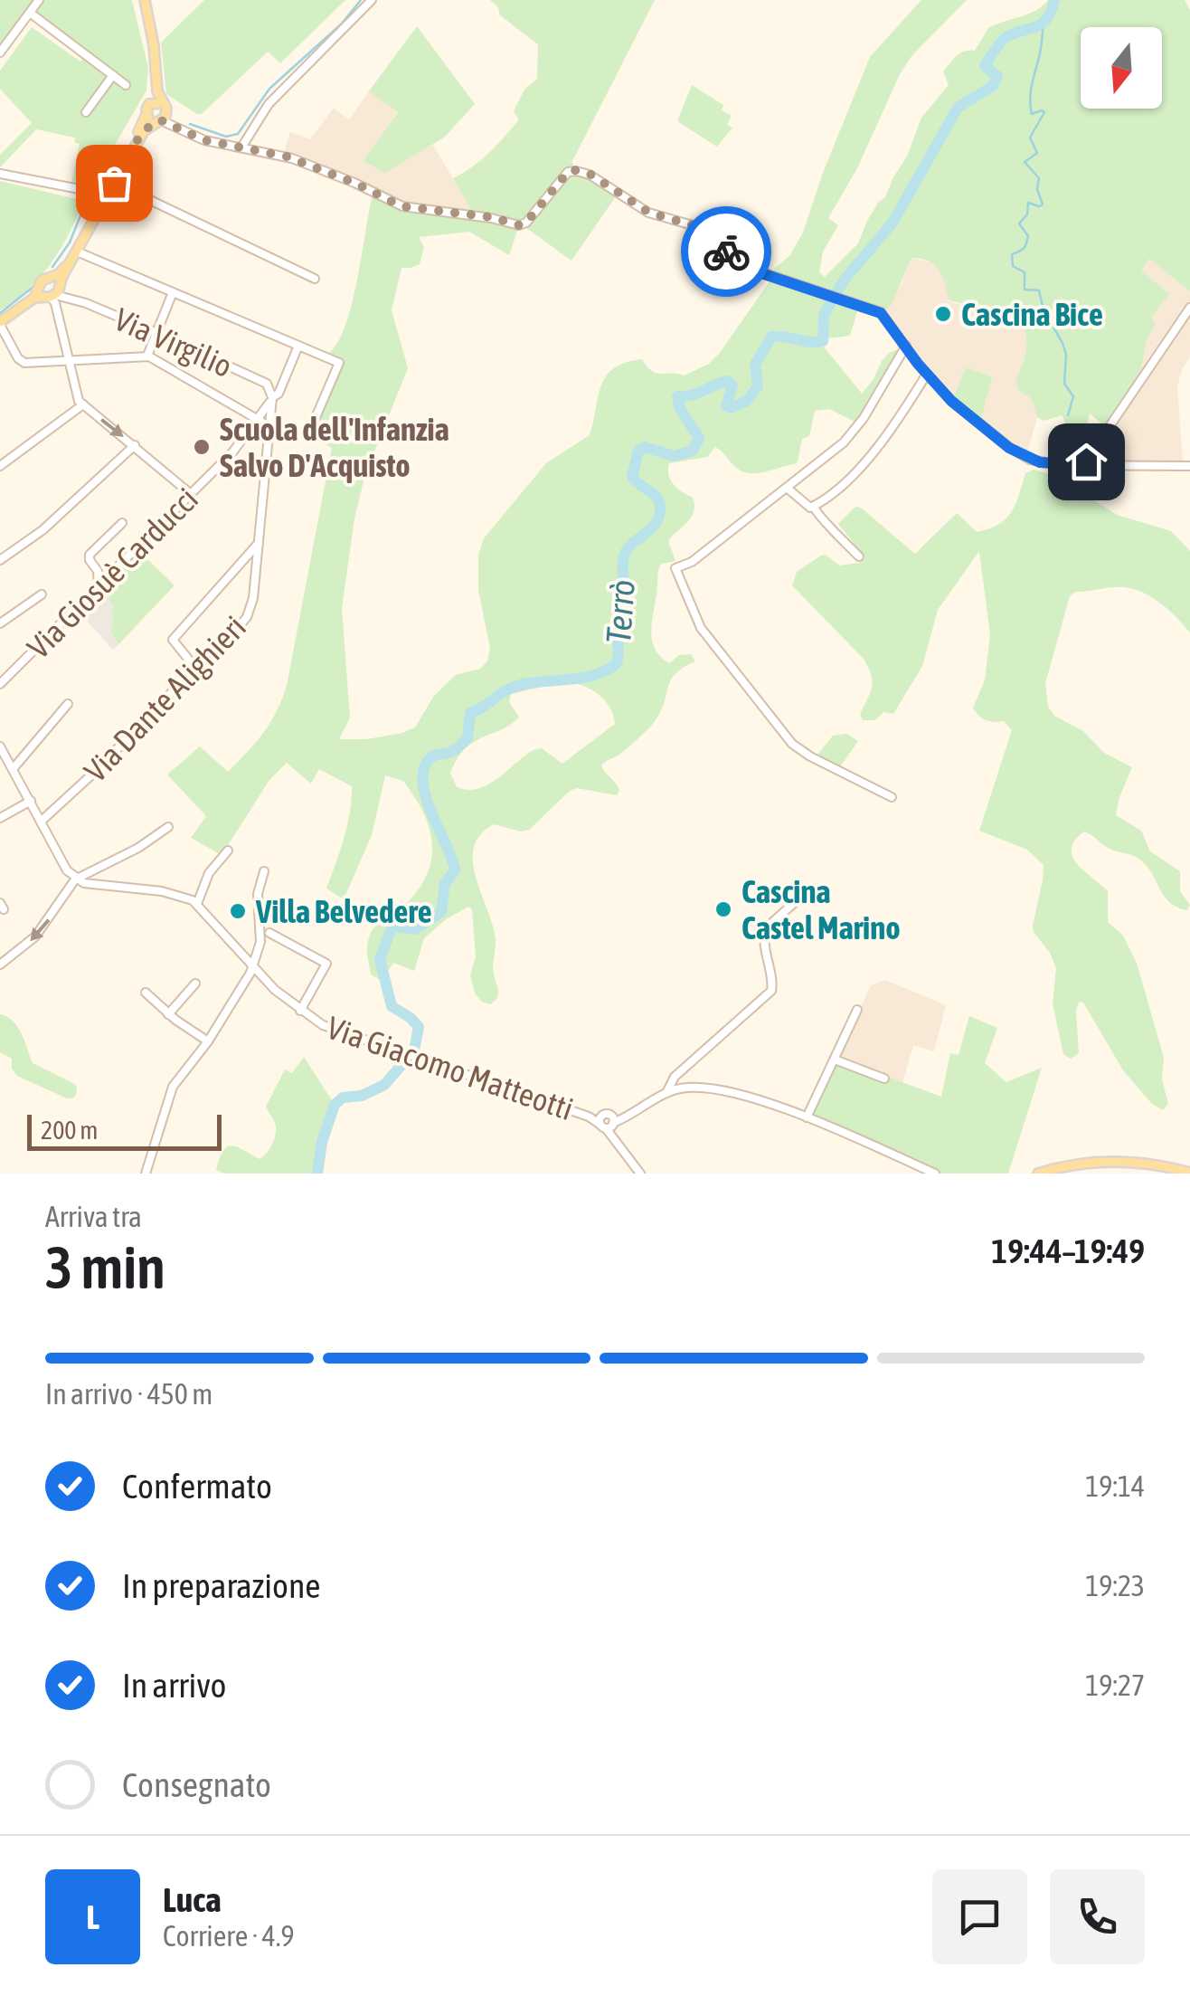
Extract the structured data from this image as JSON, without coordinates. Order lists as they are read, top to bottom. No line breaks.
{"streets":{"street":["Via Virgilio","Via Giosuè Carducci","Via Dante Alighieri","Via Giacomo Matteotti"]},"crossings":[["Via Virgilio","Via Giosuè Carducci"],["Via Virgilio","Via Dante Alighieri"],["Via Giosuè Carducci","Via Dante Alighieri"]],"water":["Terrò"],"places":["Cascina Bice","Scuola dell'Infanzia Salvo D'Acquisto","Cascina Castel Marino","Villa Belvedere"],"scale_bar":"200 m","north":"bottom","page":{"scale":"200 m","heading":["3 min","Arriva tra","19:44–19:49"],"panel":["Luca","Corriere · 4.9"],"bar":"In arrivo · 450 m","list":[["Confermato","19:14"],["In preparazione","19:23"],["In arrivo","19:27"],"Consegnato"],"round":"L"}}
